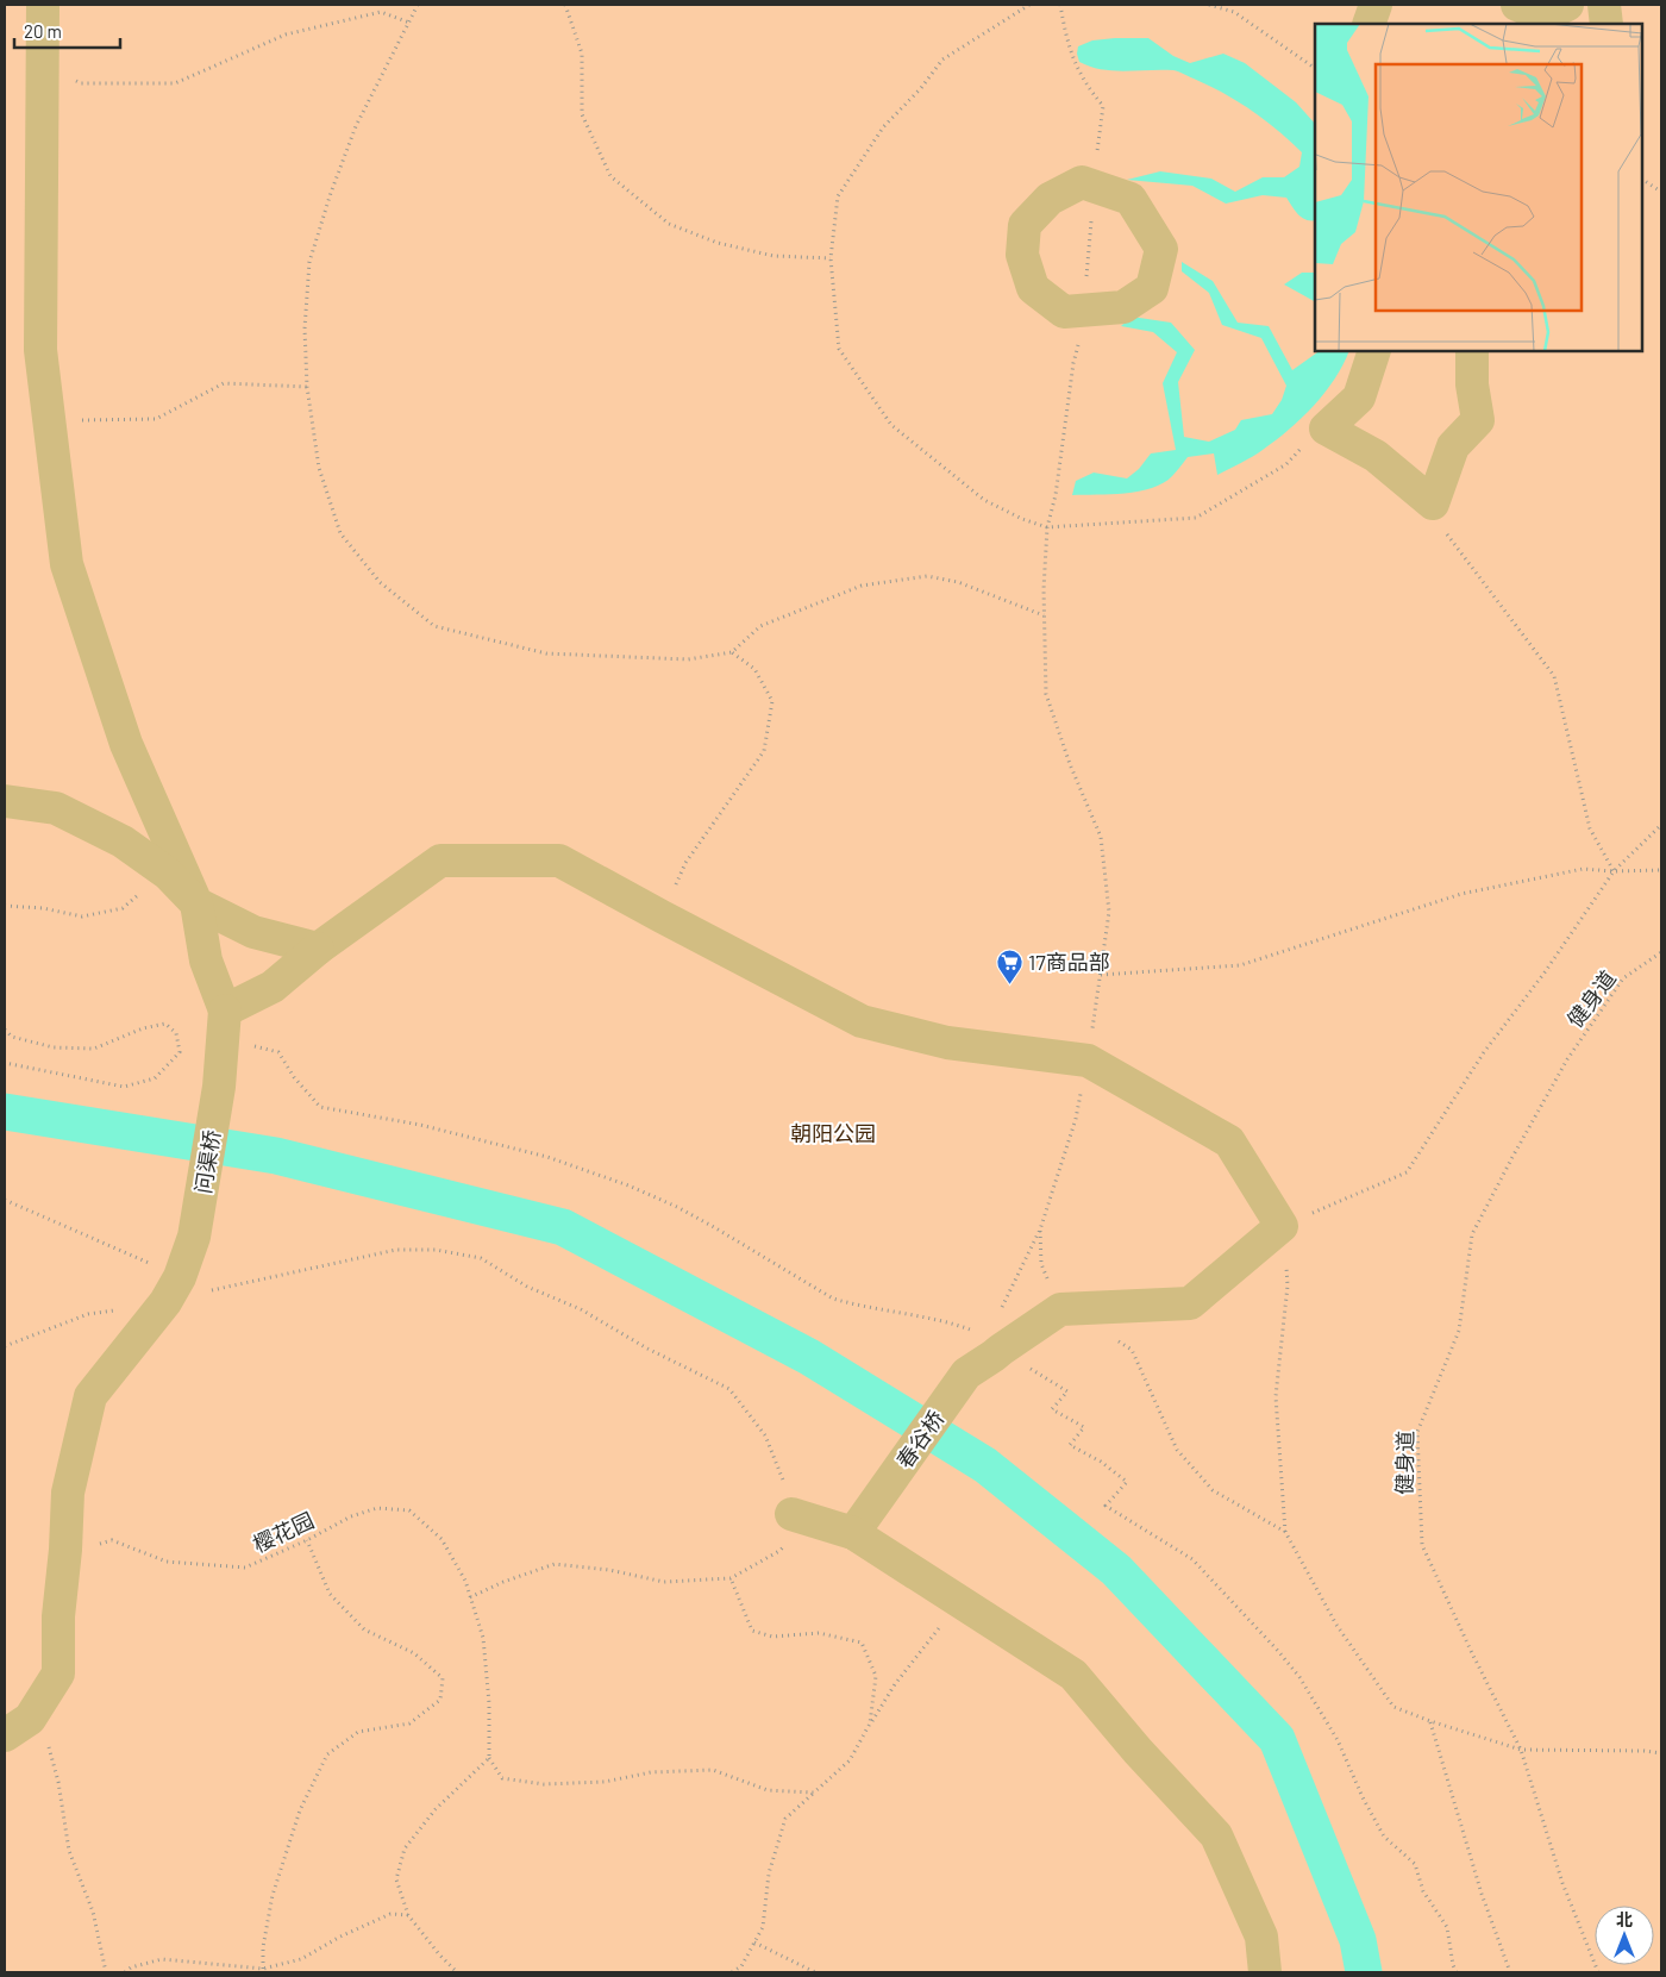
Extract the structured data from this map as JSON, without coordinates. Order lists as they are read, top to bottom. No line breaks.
{"streets":{"street":["问渠桥","春谷桥"],"path":["健身道","樱花园"]},"crossings":[["问渠桥","樱花园"]],"parks":["朝阳公园"],"places":{"supermarket":["17商品部"]},"scale_bar":"20 m","north":"top"}
